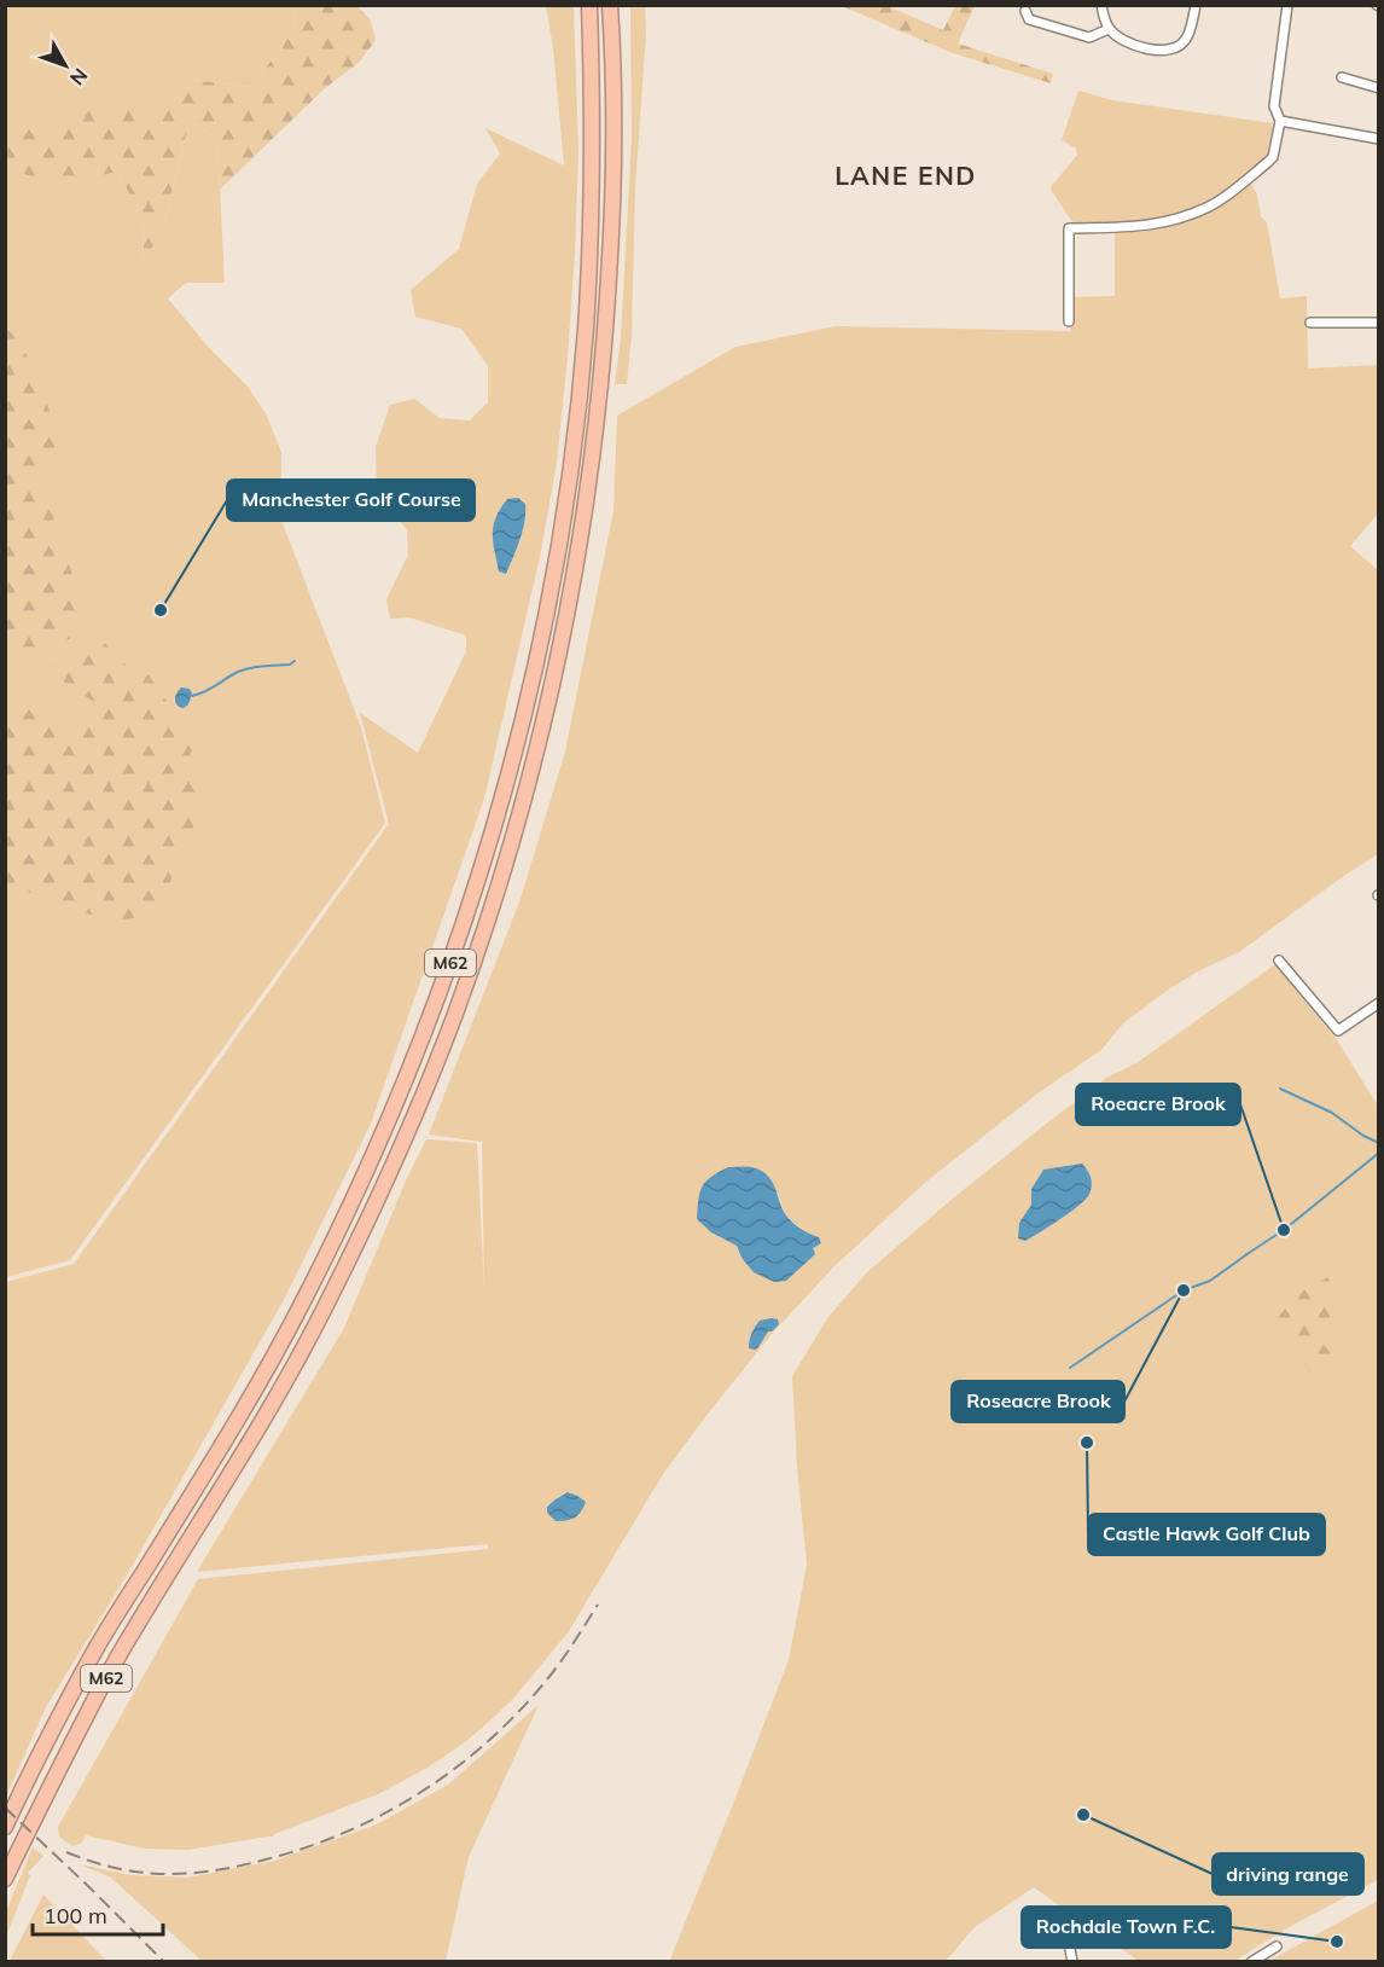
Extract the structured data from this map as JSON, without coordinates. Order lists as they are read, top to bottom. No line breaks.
{"streets":{"highway":["M62"]},"districts":["LANE END"],"places":["Manchester Golf Course","Roeacre Brook","Roseacre Brook","Castle Hawk Golf Club","driving range","Rochdale Town F.C."],"scale_bar":"100 m","north":"bottom right"}
